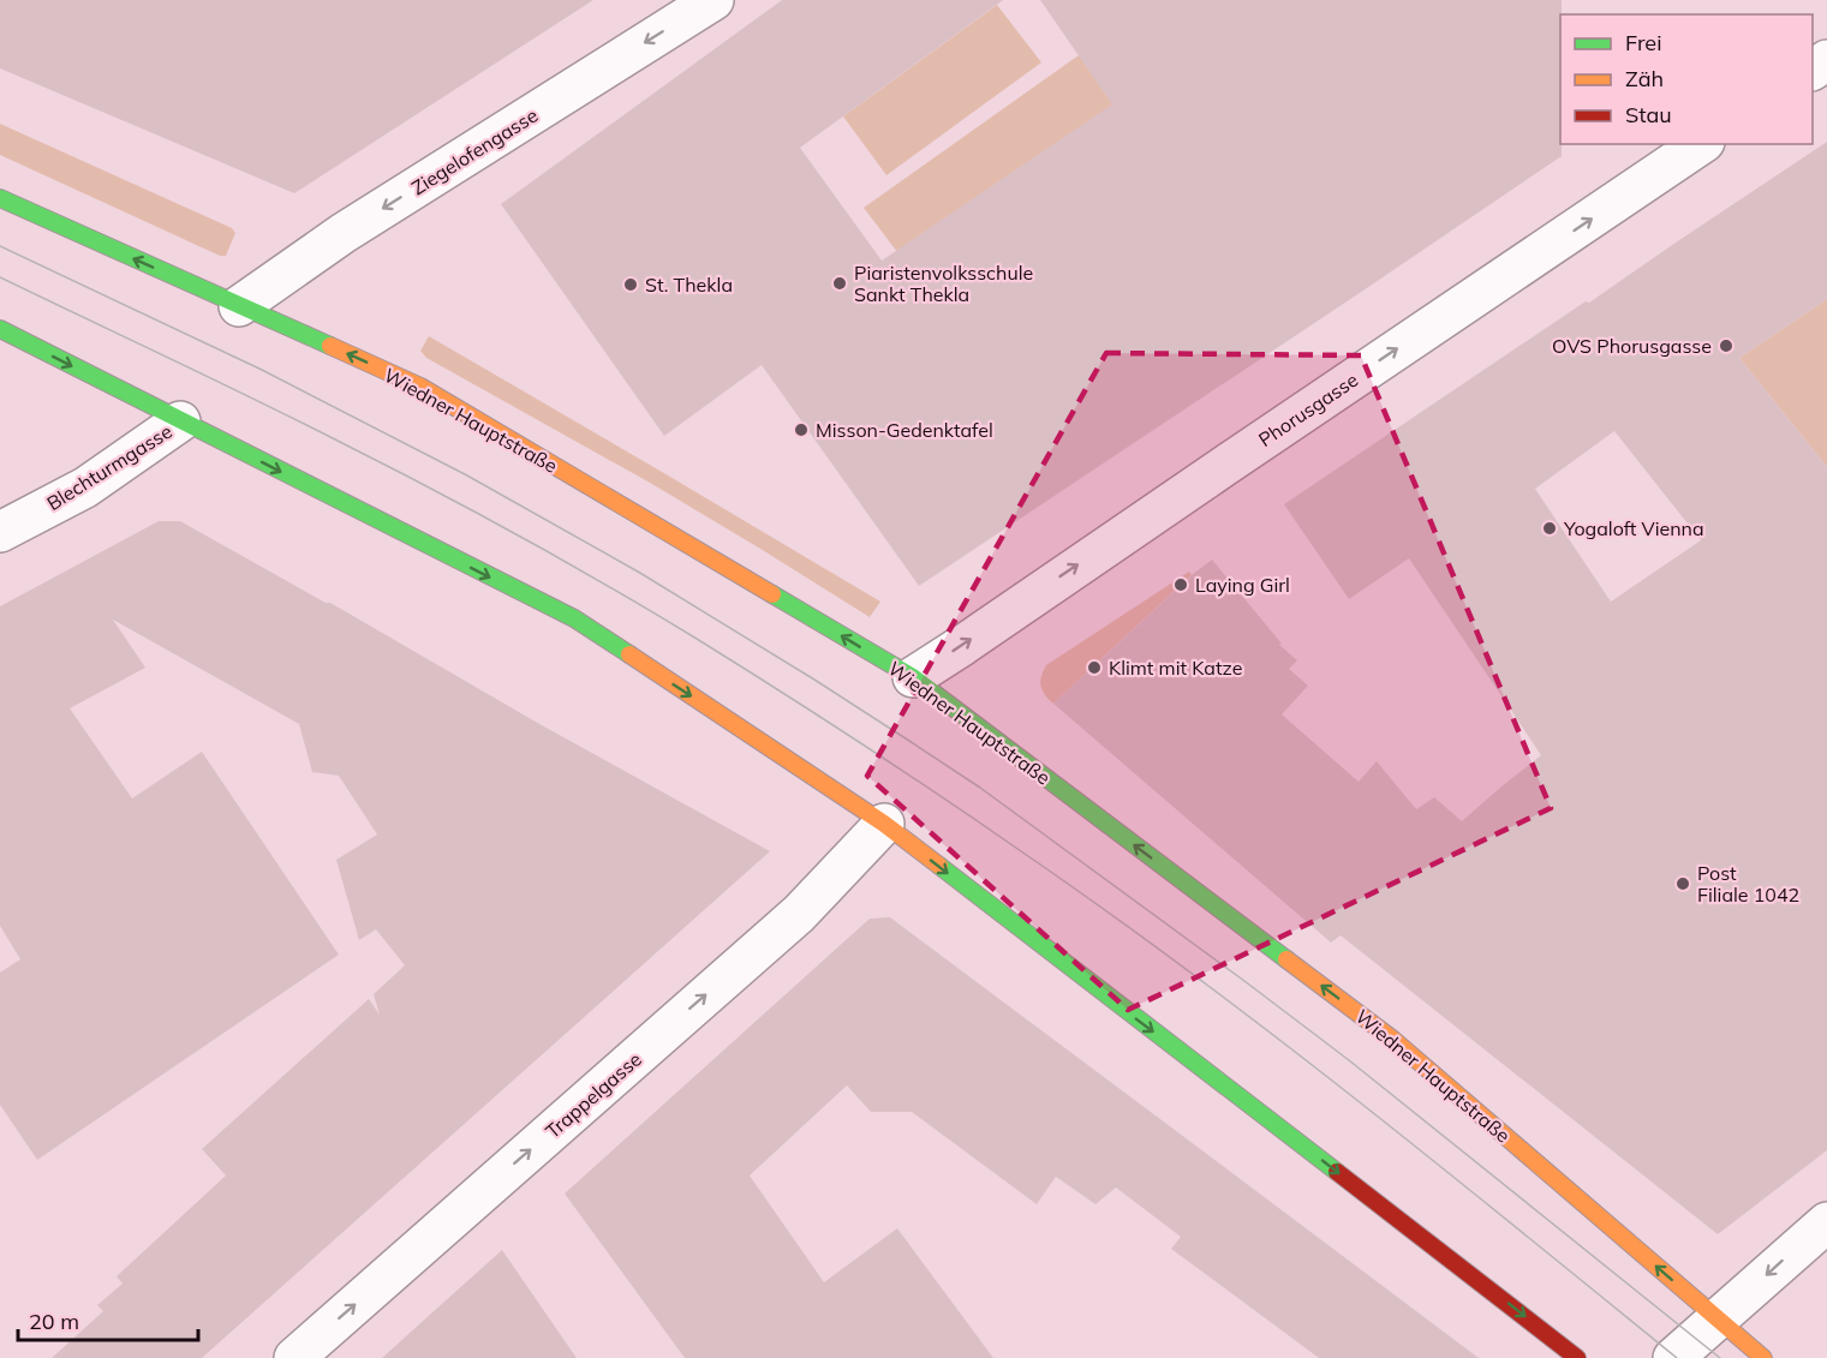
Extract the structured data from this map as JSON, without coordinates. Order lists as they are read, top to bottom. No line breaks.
{"streets":{"main road":["Wiedner Hauptstraße"],"street":["Ziegelofengasse","Phorusgasse","Blechturmgasse","Trappelgasse"]},"crossings":[["Ziegelofengasse","Wiedner Hauptstraße"],["Phorusgasse","Wiedner Hauptstraße"]],"one_way":["Ziegelofengasse","Phorusgasse","Trappelgasse"],"places":["Piaristenvolksschule Sankt Thekla","St. Thekla","OVS Phorusgasse","Misson-Gedenktafel","Yogaloft Vienna","Laying Girl","Klimt mit Katze","Post Filiale 1042"],"legend":["Frei","Zäh","Stau"],"scale_bar":"20 m"}
